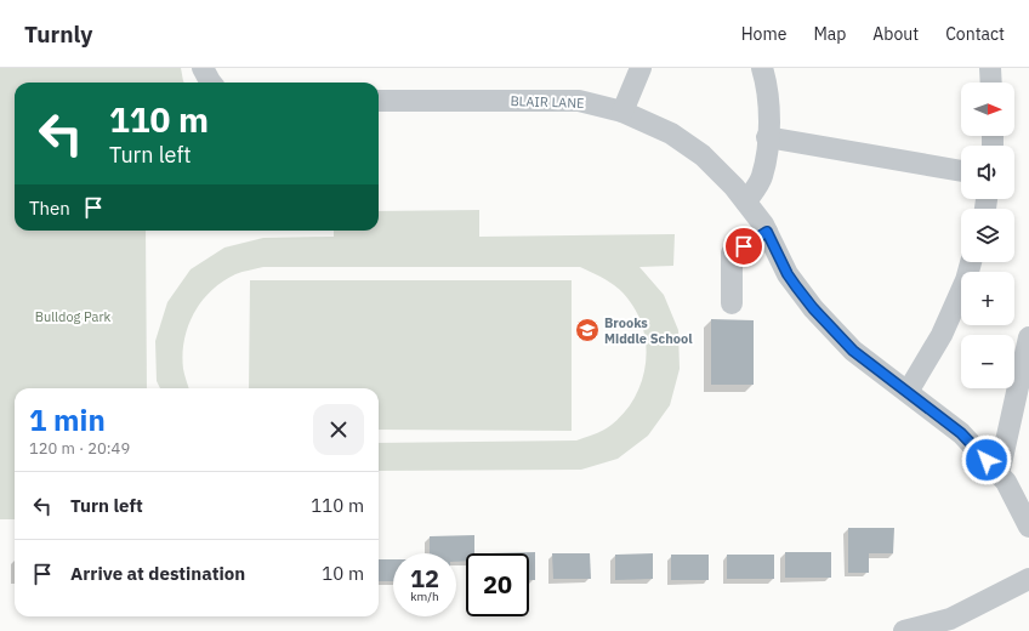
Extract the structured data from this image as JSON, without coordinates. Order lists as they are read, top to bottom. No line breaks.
{"streets":{"street":["BLAIR LANE"]},"parks":["Bulldog Park"],"places":{"school or university":["Brooks Middle School"]},"north":"right","page":{"header":"Turnly","nav":["Home","Map","About","Contact"],"map_buttons":["+","−"],"turn":["110 m","Turn left"],"then":"Then","heading":["1 min","120 m · 20:49"],"list":[{"name":"Turn left","value":"110 m"},{"name":"Arrive at destination","value":"10 m"}],"speed":"12 km/h","limit":"20"}}
